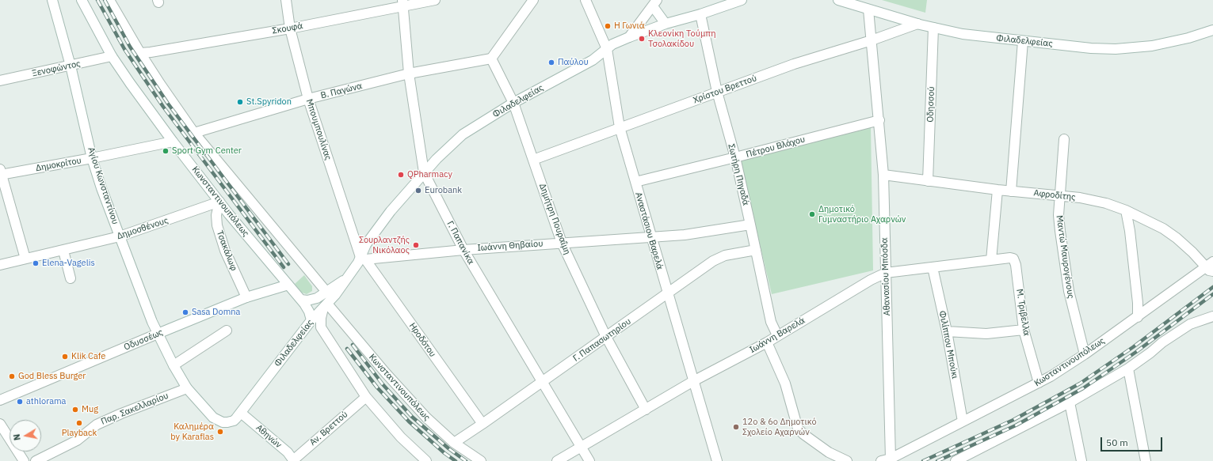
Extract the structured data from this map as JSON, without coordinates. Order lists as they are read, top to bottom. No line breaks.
{"streets":{"street":["Σκουφά","Φιλαδελφείας","Ξενοφώντος","Χρίστου Βρεττού","Β. Παγώνα","Οδησσού","Μπουμπουλίνας","Πέτρου Βλάχου","Δημοκρίτου","Σωτήρη Πηγαδά","Αγίου Κωνσταντίνου","Αφροδίτης","Κωνσταντινουπόλεως","Δημήτρη Πουραΐμη","Δημοσθένους","Αναστάσιου Βαρελά","Γ. Παπανίκα","Ιωάννη Θηβαίου","Τσακάλωφ","Μαντώ Μαυρογένους","Αθανασίου Μπόσδα","Μ. Τριβελλα","Ιωάννη Βαρελά","Οδυσσέως","Ηροδότου","Γ. Παπασωτηρίου","Φιλίππου Μπούκι","Κωσταντινουπόλεως","Παρ. Σακελλαρίου","Αν. Βρεττού","Αθηνών"]},"crossings":[["Σκουφά","Μπουμπουλίνας"],["Σκουφά","Γ. Παπανίκα"],["Φιλαδελφείας","Χρίστου Βρεττού"],["Φιλαδελφείας","Οδησσού"],["Φιλαδελφείας","Μπουμπουλίνας"],["Φιλαδελφείας","Σωτήρη Πηγαδά"],["Φιλαδελφείας","Αγίου Κωνσταντίνου"],["Φιλαδελφείας","Κωνσταντινουπόλεως"],["Φιλαδελφείας","Δημήτρη Πουραΐμη"],["Φιλαδελφείας","Αναστάσιου Βαρελά"],["Φιλαδελφείας","Γ. Παπανίκα"],["Φιλαδελφείας","Ιωάννη Θηβαίου"],["Φιλαδελφείας","Αθανασίου Μπόσδα"],["Φιλαδελφείας","Ηροδότου"],["Φιλαδελφείας","Αθηνών"],["Ξενοφώντος","Αγίου Κωνσταντίνου"],["Ξενοφώντος","Κωνσταντινουπόλεως"],["Χρίστου Βρεττού","Σωτήρη Πηγαδά"],["Χρίστου Βρεττού","Δημήτρη Πουραΐμη"],["Χρίστου Βρεττού","Αναστάσιου Βαρελά"],["Χρίστου Βρεττού","Αθανασίου Μπόσδα"],["Β. Παγώνα","Μπουμπουλίνας"],["Β. Παγώνα","Δημήτρη Πουραΐμη"],["Β. Παγώνα","Γ. Παπανίκα"],["Οδησσού","Αφροδίτης"],["Μπουμπουλίνας","Ιωάννη Θηβαίου"],["Μπουμπουλίνας","Ηροδότου"],["Πέτρου Βλάχου","Σωτήρη Πηγαδά"],["Πέτρου Βλάχου","Αναστάσιου Βαρελά"],["Πέτρου Βλάχου","Αθανασίου Μπόσδα"],["Δημοκρίτου","Αγίου Κωνσταντίνου"],["Δημοκρίτου","Κωνσταντινουπόλεως"],["Σωτήρη Πηγαδά","Ιωάννη Θηβαίου"],["Σωτήρη Πηγαδά","Ιωάννη Βαρελά"],["Σωτήρη Πηγαδά","Γ. Παπασωτηρίου"],["Αγίου Κωνσταντίνου","Δημοσθένους"],["Αγίου Κωνσταντίνου","Οδυσσέως"],["Αγίου Κωνσταντίνου","Παρ. Σακελλαρίου"],["Αγίου Κωνσταντίνου","Αθηνών"],["Αφροδίτης","Μαντώ Μαυρογένους"],["Αφροδίτης","Αθανασίου Μπόσδα"],["Αφροδίτης","Κωσταντινουπόλεως"],["Κωνσταντινουπόλεως","Δημοσθένους"],["Κωνσταντινουπόλεως","Τσακάλωφ"],["Κωνσταντινουπόλεως","Οδυσσέως"],["Κωνσταντινουπόλεως","Γ. Παπασωτηρίου"],["Δημήτρη Πουραΐμη","Ιωάννη Θηβαίου"],["Δημήτρη Πουραΐμη","Ιωάννη Βαρελά"],["Δημήτρη Πουραΐμη","Γ. Παπασωτηρίου"],["Δημοσθένους","Τσακάλωφ"],["Αναστάσιου Βαρελά","Ιωάννη Θηβαίου"],["Αναστάσιου Βαρελά","Ιωάννη Βαρελά"],["Αναστάσιου Βαρελά","Γ. Παπασωτηρίου"],["Γ. Παπανίκα","Ιωάννη Θηβαίου"],["Γ. Παπανίκα","Ιωάννη Βαρελά"],["Γ. Παπανίκα","Γ. Παπασωτηρίου"],["Ιωάννη Θηβαίου","Ηροδότου"],["Τσακάλωφ","Οδυσσέως"],["Μαντώ Μαυρογένους","Κωσταντινουπόλεως"],["Αθανασίου Μπόσδα","Ιωάννη Βαρελά"],["Αθανασίου Μπόσδα","Κωσταντινουπόλεως"],["Μ. Τριβελλα","Ιωάννη Βαρελά"],["Μ. Τριβελλα","Κωσταντινουπόλεως"],["Ιωάννη Βαρελά","Φιλίππου Μπούκι"],["Ηροδότου","Γ. Παπασωτηρίου"],["Φιλίππου Μπούκι","Κωσταντινουπόλεως"],["Αν. Βρεττού","Αθηνών"]],"places":["Η Γωνιά","Κλεονίκη Τούμπη Τσολακίδου","Παύλου","St.Spyridon","Sport Gym Center","QPharmacy","Eurobank","Δημοτικό Γυμναστήριο Αχαρνών","Σουρλαντζής Νικόλαος","Elena-Vagelis","Sasa Domna","Klik Cafe","God Bless Burger","athlorama","Mug","Playback","12ο & 6ο Δημοτικό Σχολείο Αχαρνών","Καλημέρα by Karaflas"],"scale_bar":"50 m","north":"left"}
